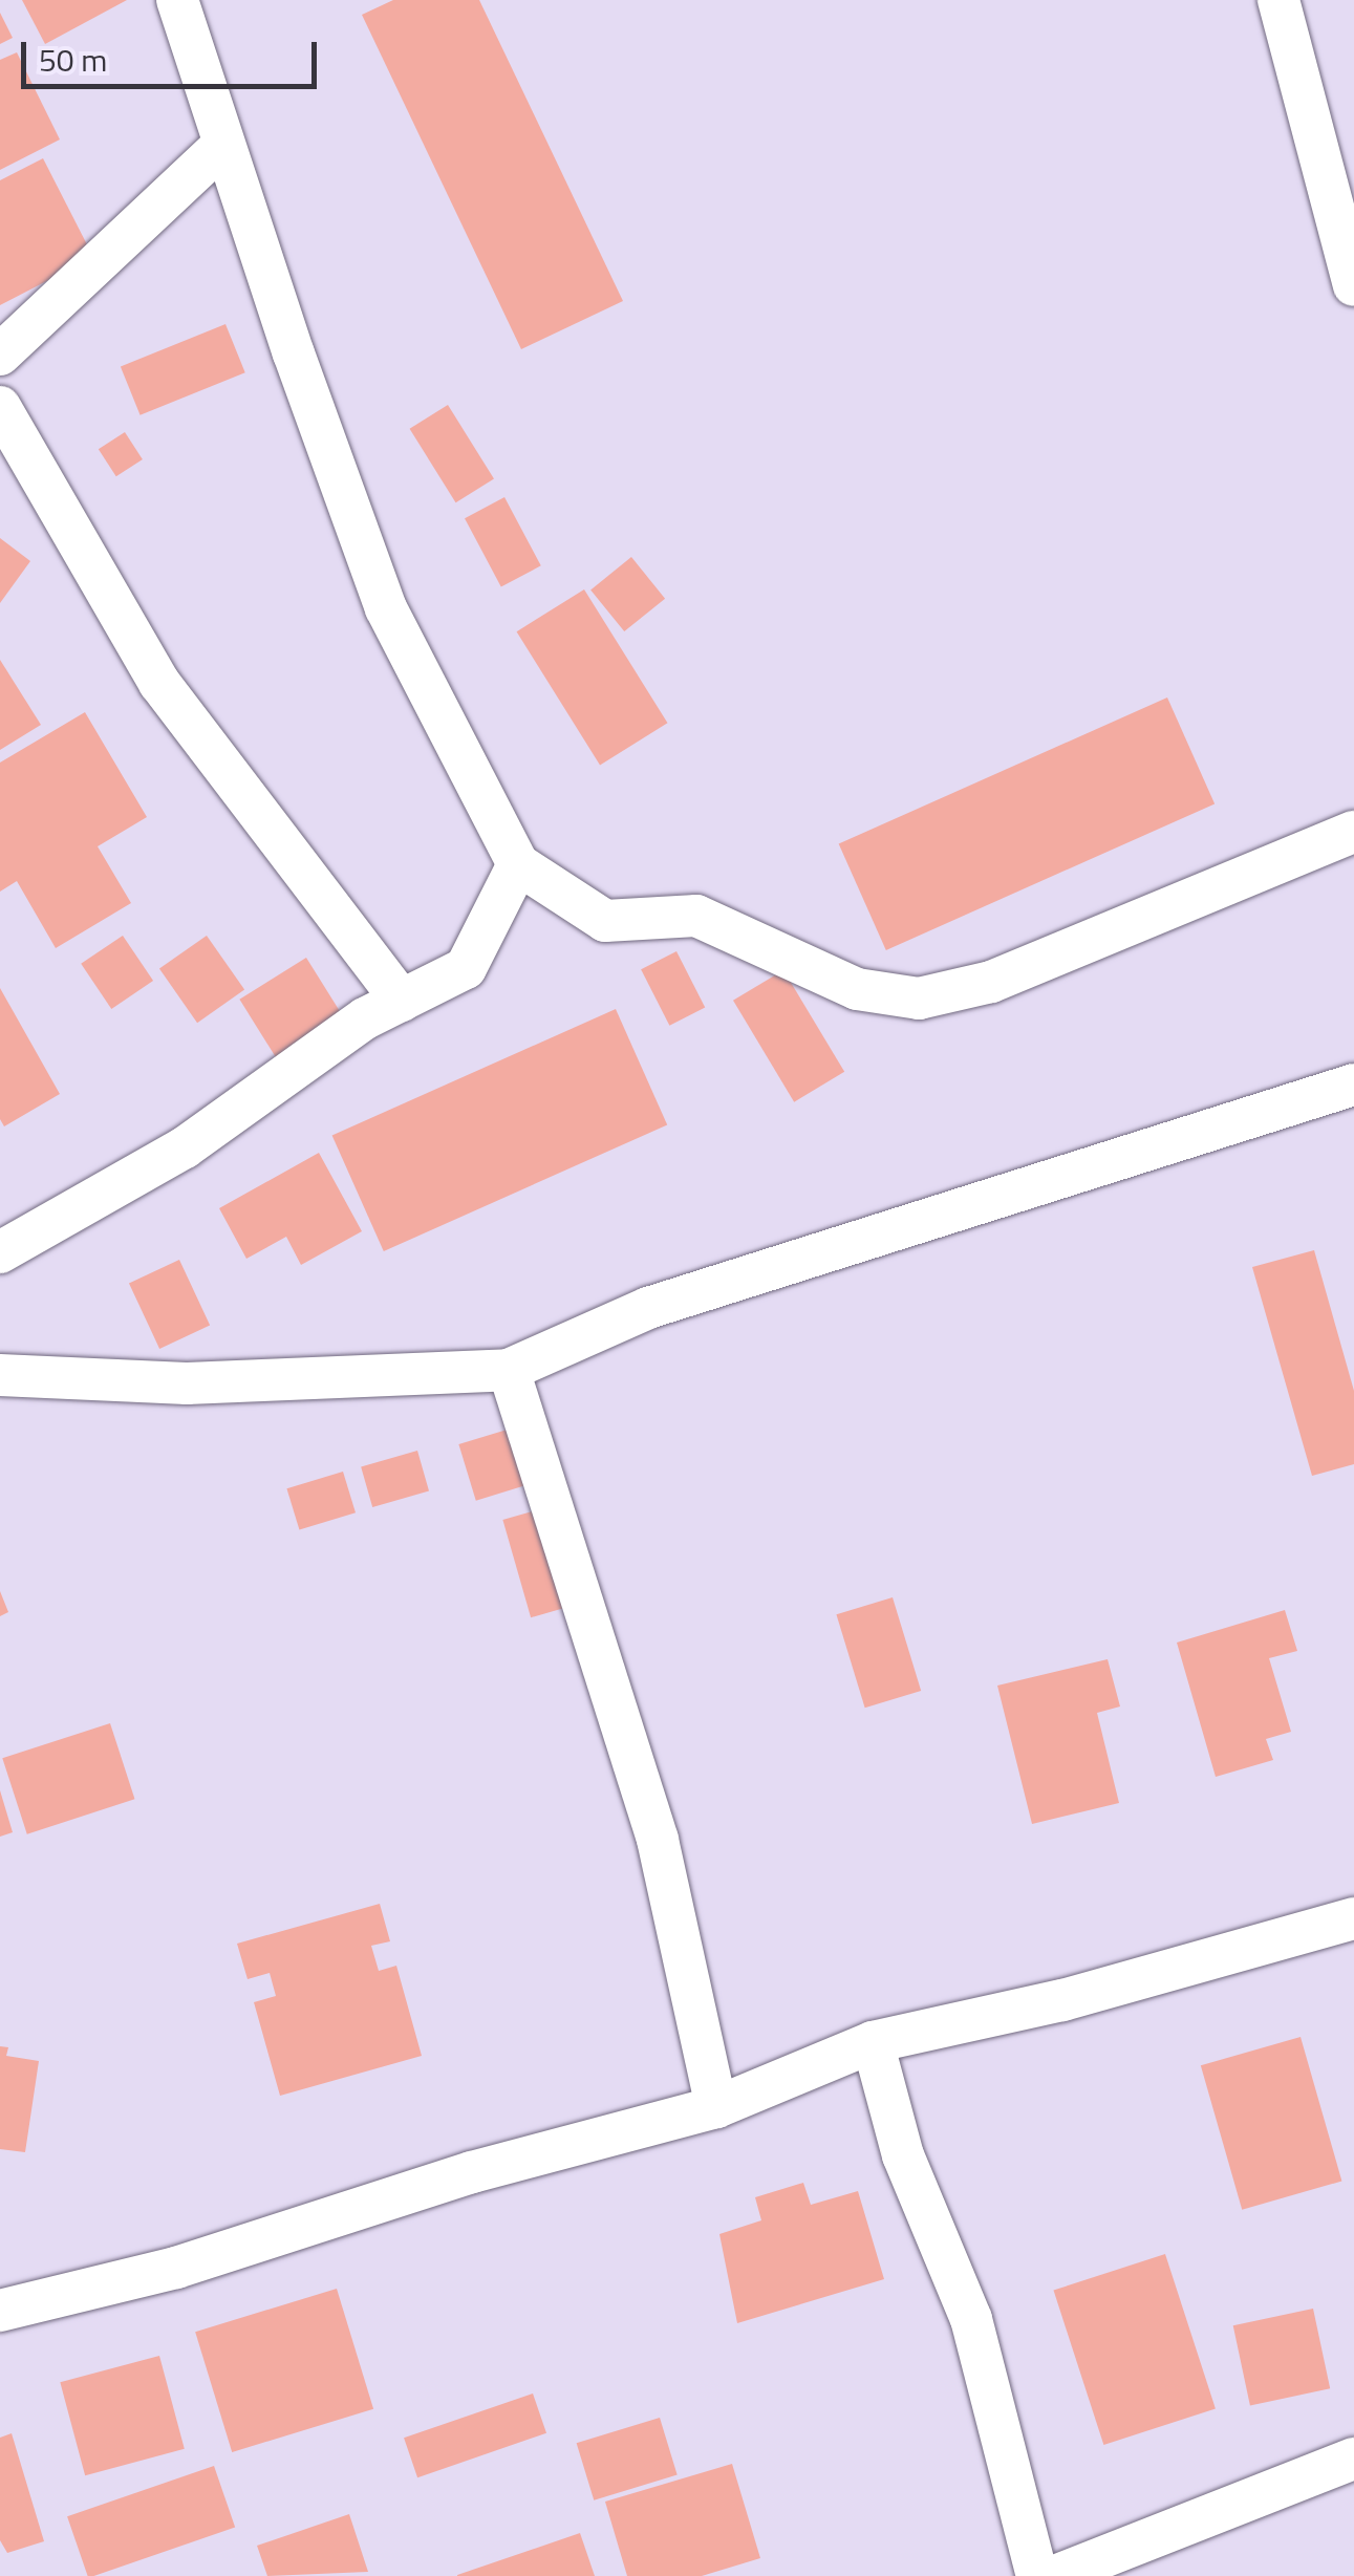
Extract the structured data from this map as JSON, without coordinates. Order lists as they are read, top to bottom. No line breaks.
{"scale_bar":"50 m"}
